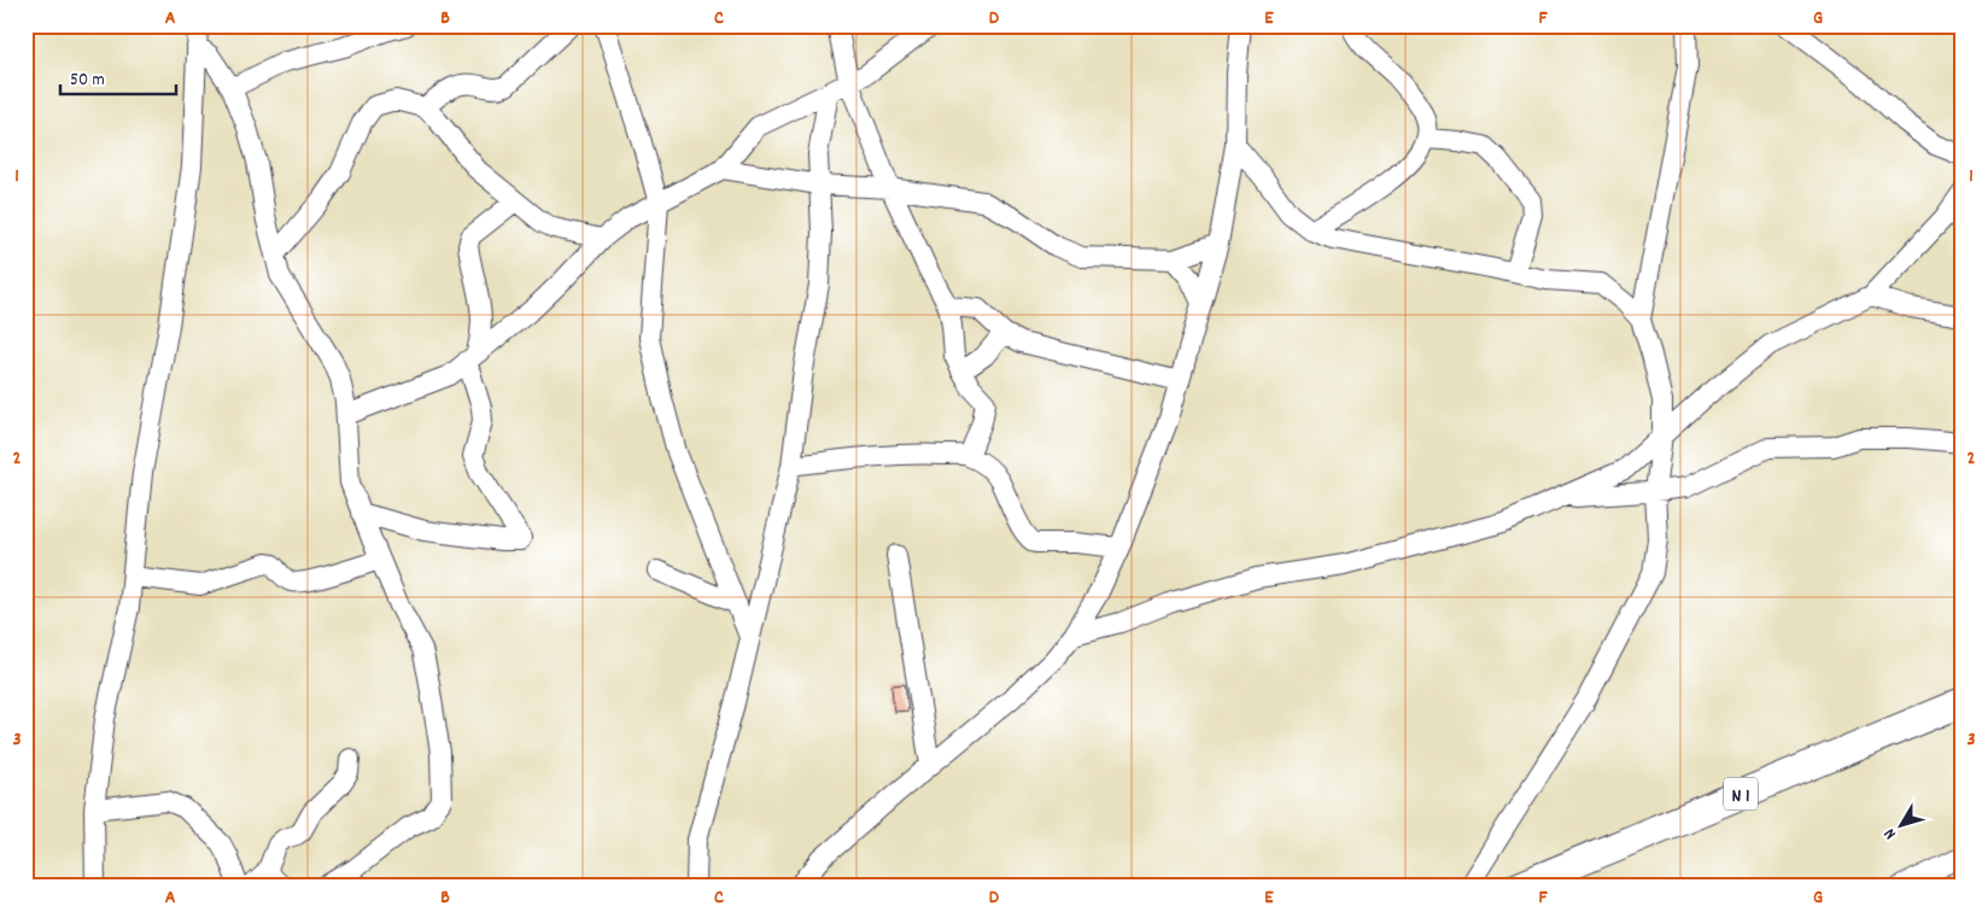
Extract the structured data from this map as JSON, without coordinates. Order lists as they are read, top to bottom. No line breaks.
{"streets":{"highway":["N 1"]},"scale_bar":"50 m","north":"bottom left","grid":{"columns":["A","B","C","D","E","F","G"],"rows":["1","2","3"]}}
